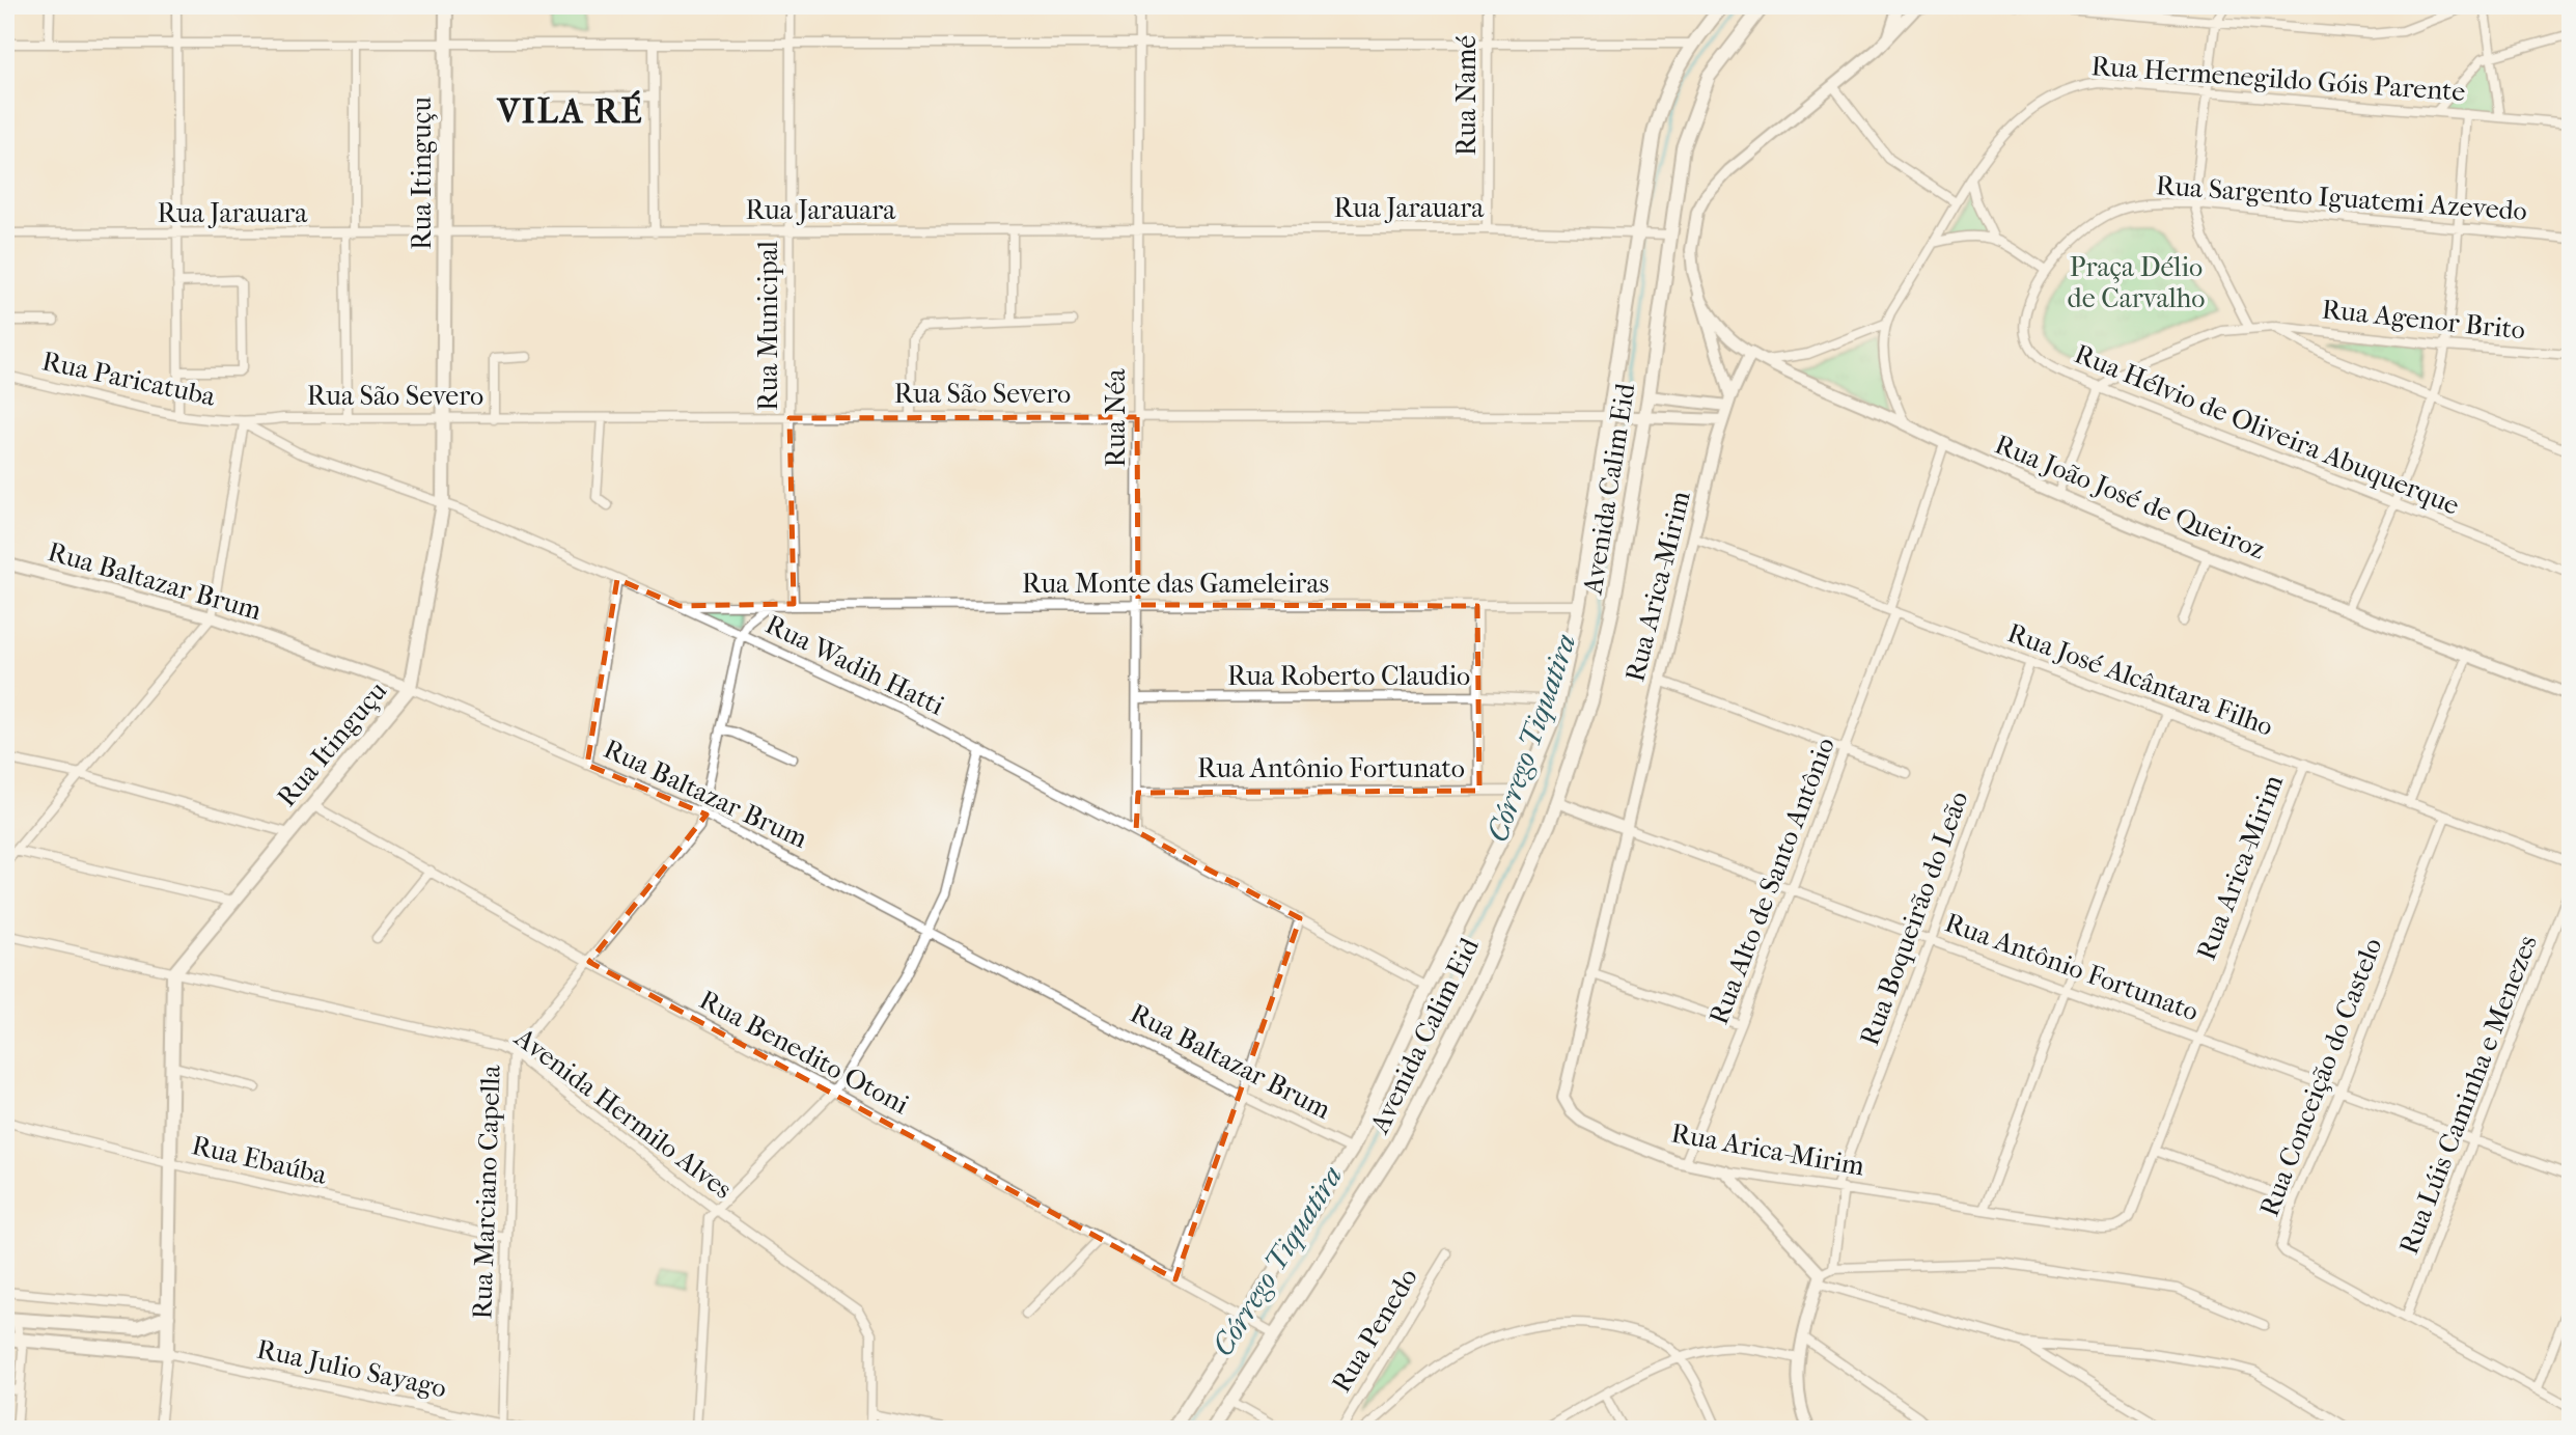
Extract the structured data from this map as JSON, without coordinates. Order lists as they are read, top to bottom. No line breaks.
{"streets":{"main road":["Rua Itinguçu","Avenida Calim Eid"],"street":["Rua Hermenegildo Góis Parente","Rua Namé","Rua Sargento Iguatemi Azevedo","Rua Jarauara","Rua Agenor Brito","Rua Municipal","Rua Paricatuba","Rua São Severo","Rua Néa","Rua Hélvio de Oliveira Abuquerque","Rua João José de Queiroz","Rua Baltazar Brum","Rua Monte das Gameleiras","Rua Arica-Mirim","Rua Wadih Hatti","Rua Roberto Claudio","Rua José Alcântara Filho","Rua Antônio Fortunato","Rua Alto de Santo Antônio","Rua Boqueirão do Leão","Rua Benedito Otoni","Rua Conceição do Castelo","Rua Lúis Caminha e Menezes","Avenida Hermilo Alves","Rua Ebaúba","Rua Marciano Capella","Rua Penedo","Rua Julio Sayago"]},"crossings":[["Rua Hermenegildo Góis Parente","Rua João José de Queiroz"],["Rua Hermenegildo Góis Parente","Rua Arica-Mirim"],["Rua Namé","Rua Jarauara"],["Rua Itinguçu","Rua Jarauara"],["Rua Itinguçu","Rua São Severo"],["Rua Itinguçu","Rua Baltazar Brum"],["Rua Itinguçu","Rua Wadih Hatti"],["Rua Itinguçu","Rua Benedito Otoni"],["Rua Itinguçu","Avenida Hermilo Alves"],["Rua Sargento Iguatemi Azevedo","Rua Hélvio de Oliveira Abuquerque"],["Rua Jarauara","Rua Municipal"],["Rua Jarauara","Rua Néa"],["Rua Jarauara","Avenida Calim Eid"],["Rua Municipal","Rua São Severo"],["Rua Municipal","Rua Monte das Gameleiras"],["Rua Paricatuba","Rua São Severo"],["Rua Paricatuba","Rua Wadih Hatti"],["Rua São Severo","Rua Néa"],["Rua São Severo","Avenida Calim Eid"],["Rua São Severo","Rua Arica-Mirim"],["Rua São Severo","Rua Wadih Hatti"],["Rua Néa","Rua Monte das Gameleiras"],["Rua Néa","Rua Wadih Hatti"],["Rua Néa","Rua Roberto Claudio"],["Rua Néa","Rua Antônio Fortunato"],["Avenida Calim Eid","Rua Baltazar Brum"],["Avenida Calim Eid","Rua Monte das Gameleiras"],["Avenida Calim Eid","Rua Wadih Hatti"],["Avenida Calim Eid","Rua Roberto Claudio"],["Avenida Calim Eid","Rua Antônio Fortunato"],["Avenida Calim Eid","Rua Benedito Otoni"],["Rua João José de Queiroz","Rua Arica-Mirim"],["Rua João José de Queiroz","Rua Alto de Santo Antônio"],["Rua Baltazar Brum","Rua Marciano Capella"],["Rua Monte das Gameleiras","Rua Wadih Hatti"],["Rua Arica-Mirim","Rua José Alcântara Filho"],["Rua Arica-Mirim","Rua Antônio Fortunato"],["Rua Arica-Mirim","Rua Alto de Santo Antônio"],["Rua Arica-Mirim","Rua Boqueirão do Leão"],["Rua Wadih Hatti","Rua Marciano Capella"],["Rua José Alcântara Filho","Rua Alto de Santo Antônio"],["Rua José Alcântara Filho","Rua Boqueirão do Leão"],["Rua José Alcântara Filho","Rua Conceição do Castelo"],["Rua Antônio Fortunato","Rua Alto de Santo Antônio"],["Rua Antônio Fortunato","Rua Boqueirão do Leão"],["Rua Antônio Fortunato","Rua Conceição do Castelo"],["Rua Antônio Fortunato","Rua Lúis Caminha e Menezes"],["Rua Benedito Otoni","Rua Marciano Capella"],["Rua Conceição do Castelo","Rua Lúis Caminha e Menezes"],["Avenida Hermilo Alves","Rua Marciano Capella"],["Rua Ebaúba","Rua Marciano Capella"],["Rua Marciano Capella","Rua Julio Sayago"]],"districts":["VILA RÉ"],"water":["Córrego Tiquatira"],"parks":["Praça Délio de Carvalho"]}
